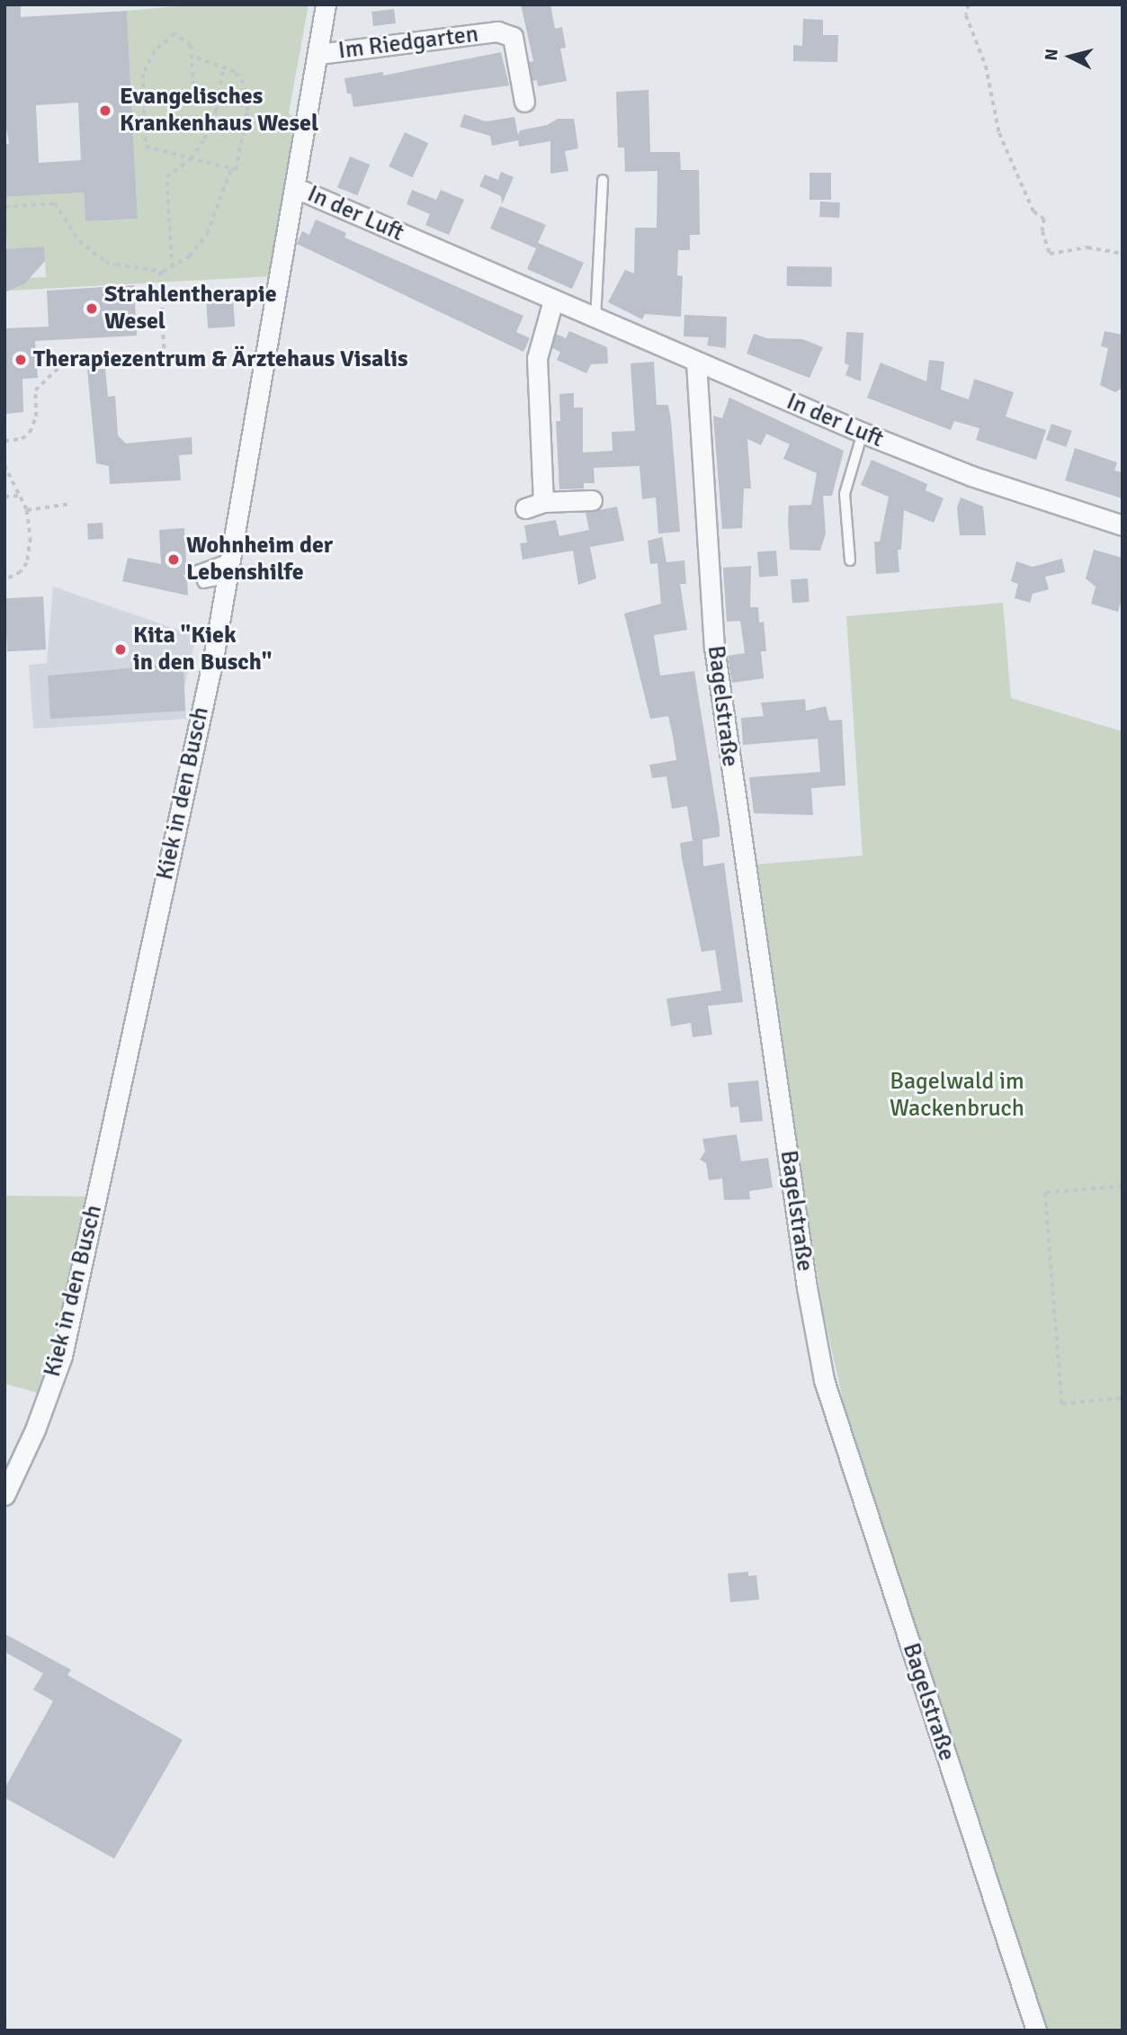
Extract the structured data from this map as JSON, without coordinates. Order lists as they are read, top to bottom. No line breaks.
{"streets":{"street":["Im Riedgarten","In der Luft","Bagelstraße","Kiek in den Busch"]},"crossings":[["Im Riedgarten","Kiek in den Busch"],["In der Luft","Bagelstraße"],["In der Luft","Kiek in den Busch"]],"parks":["Bagelwald im Wackenbruch"],"places":["Evangelisches Krankenhaus Wesel","Strahlentherapie Wesel","Therapiezentrum & Ärztehaus Visalis","Wohnheim der Lebenshilfe","Kita \"Kiek in den Busch\""],"north":"left"}
